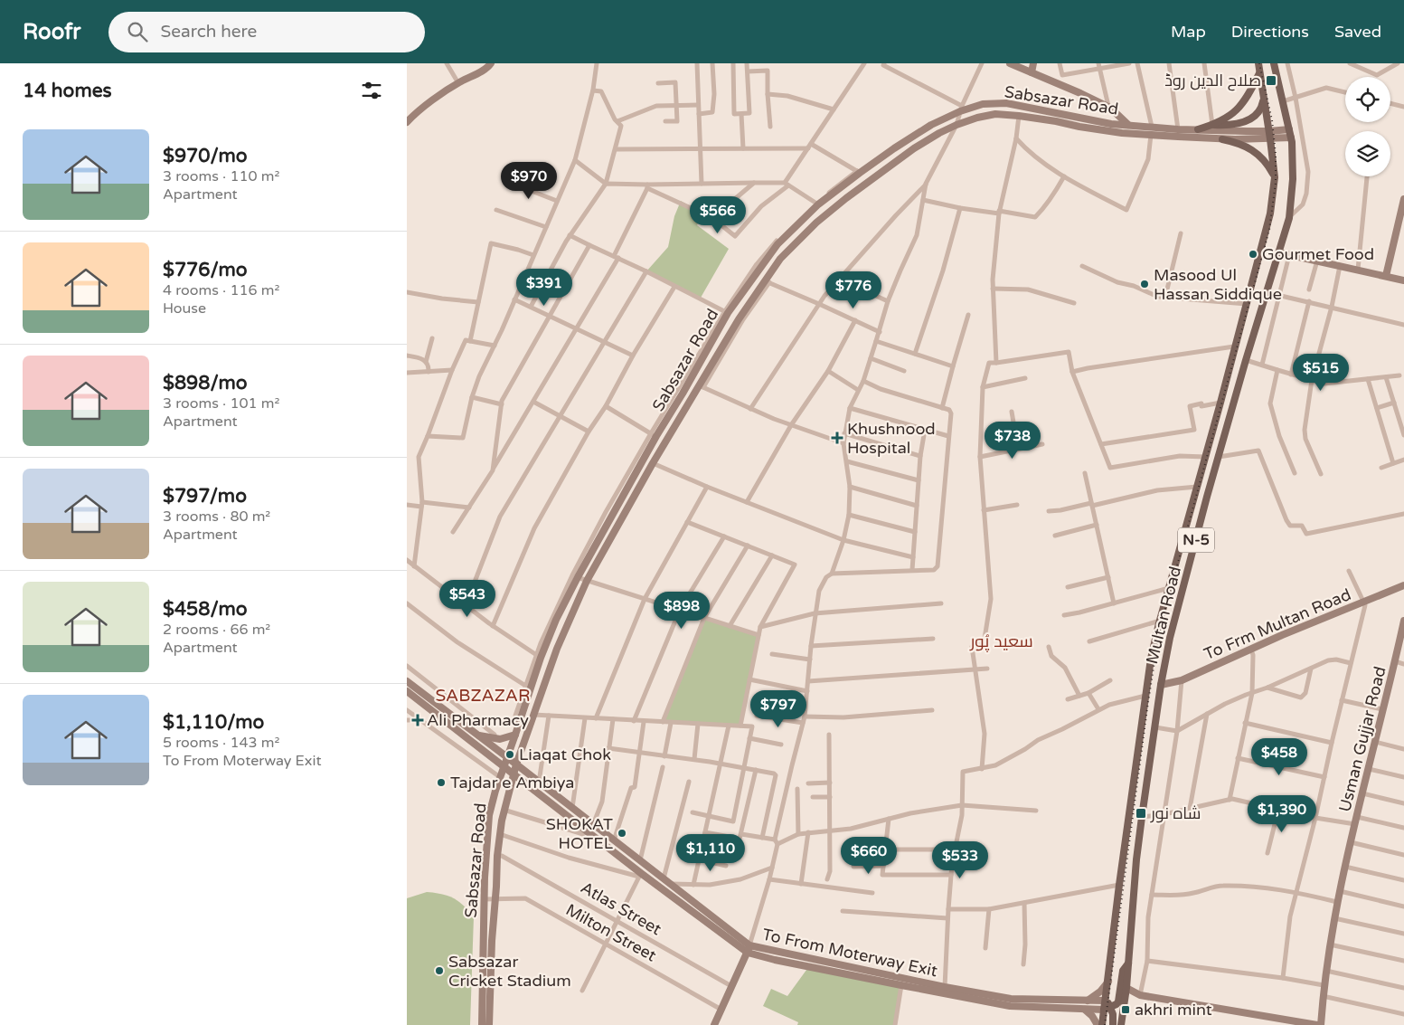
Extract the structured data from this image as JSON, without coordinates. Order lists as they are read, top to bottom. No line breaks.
{"streets":{"main road":["Sabsazar Road","N-5","Multan Road","To Frm Multan Road","Usman Gujjar Road","To From Moterway Exit"],"street":["Atlas Street","Milton Street"]},"crossings":[["Sabsazar Road","Multan Road"],["Sabsazar Road","Atlas Street"],["Sabsazar Road","Milton Street"],["Sabsazar Road","To From Moterway Exit"],["Multan Road","To Frm Multan Road"],["Multan Road","To From Moterway Exit"]],"districts":["سعید پُور","SABZAZAR"],"places":{"transit":["صلاح الدین روڈ","شاہ نور","akhri mint"],"other":["Gourmet Food","Masood Ul Hassan Siddique","Liaqat Chok","Tajdar e Ambiya","SHOKAT HOTEL","Sabsazar Cricket Stadium"],"health":["Khushnood Hospital","Ali Pharmacy"]},"page":{"header":"Roofr","search":"Search here","nav":["Map","Directions","Saved"],"heading":"14 homes","list":[{"name":"$970/mo","note":"3 rooms · 110 m² · Apartment"},{"name":"$776/mo","note":"4 rooms · 116 m² · House"},{"name":"$898/mo","note":"3 rooms · 101 m² · Apartment"},{"name":"$797/mo","note":"3 rooms · 80 m² · Apartment"},{"name":"$458/mo","note":"2 rooms · 66 m² · Apartment"},{"name":"$1,110/mo","note":"5 rooms · 143 m² · To From Moterway Exit"}],"price":["$970","$566","$391","$776","$515","$738","$543","$898","$797","$458","$1,390","$1,110","$660","$533"]}}
